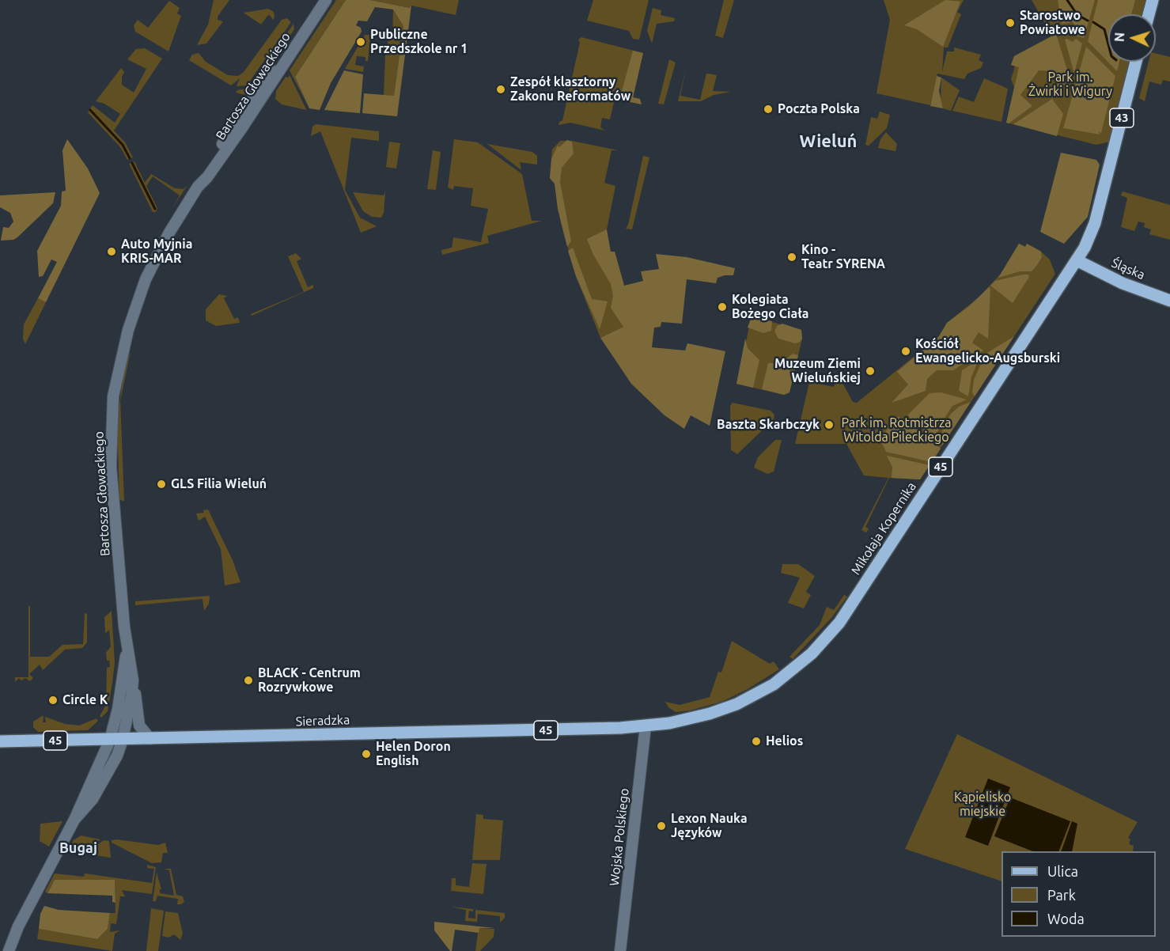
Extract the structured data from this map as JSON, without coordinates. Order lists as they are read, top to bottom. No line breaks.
{"streets":{"main road":["43","Śląska","45","Mikołaja Kopernika","Sieradzka"],"street":["Bartosza Głowackiego","Wojska Polskiego"]},"crossings":[["Bartosza Głowackiego","Sieradzka"],["43","Śląska"],["43","Mikołaja Kopernika"],["Śląska","Mikołaja Kopernika"],["Mikołaja Kopernika","Sieradzka"],["Mikołaja Kopernika","Wojska Polskiego"],["Sieradzka","Wojska Polskiego"]],"districts":["Wieluń","Bugaj"],"parks":["Park im. Żwirki i Wigury","Park im. Rotmistrza Witolda Pileckiego","Kąpielisko miejskie"],"places":["Starostwo Powiatowe","Publiczne Przedszkole nr 1","Zespół klasztorny Zakonu Reformatów","Poczta Polska","Auto Myjnia KRIS-MAR","Kino - Teatr SYRENA","Kolegiata Bożego Ciała","Kościół Ewangelicko-Augsburski","Muzeum Ziemi Wieluńskiej","Baszta Skarbczyk","GLS Filia Wieluń","BLACK - Centrum Rozrywkowe","Circle K","Helios","Helen Doron English","Lexon Nauka Języków"],"legend":["Ulica","Park","Woda"],"north":"left"}
